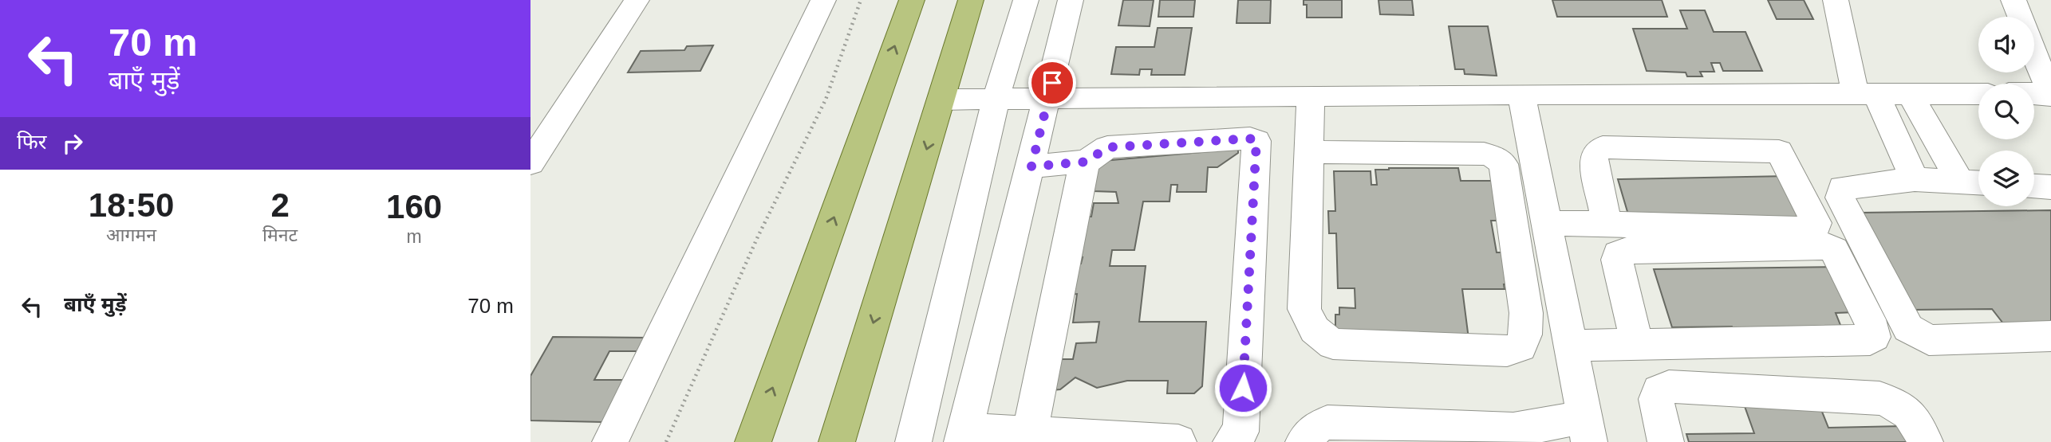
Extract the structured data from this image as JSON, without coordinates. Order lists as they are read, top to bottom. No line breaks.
{"page":{"turn":["70 m","बाएँ मुड़ें"],"then":"फिर","eta":["18:50","आगमन","2","मिनट","160","m"],"list":[{"name":"बाएँ मुड़ें","value":"70 m"}]}}
